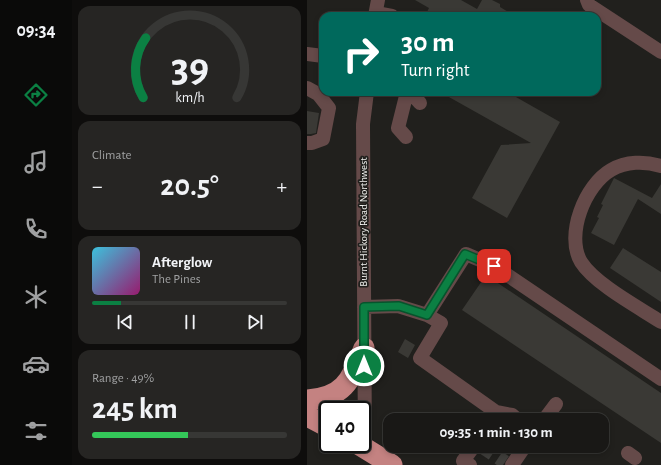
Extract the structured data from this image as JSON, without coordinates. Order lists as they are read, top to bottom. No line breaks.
{"streets":{"street":["Burnt Hickory Road Northwest"]},"page":{"tabs":"09:34","turn":["30 m","Turn right"],"tile":["Climate",["Range · 49%","245 km"]],"heat":["−","20.5°","+"],"song":["Afterglow","The Pines"],"limit":"40","trip":"09:35 · 1 min · 130 m","gauge":["39","km/h"]}}
